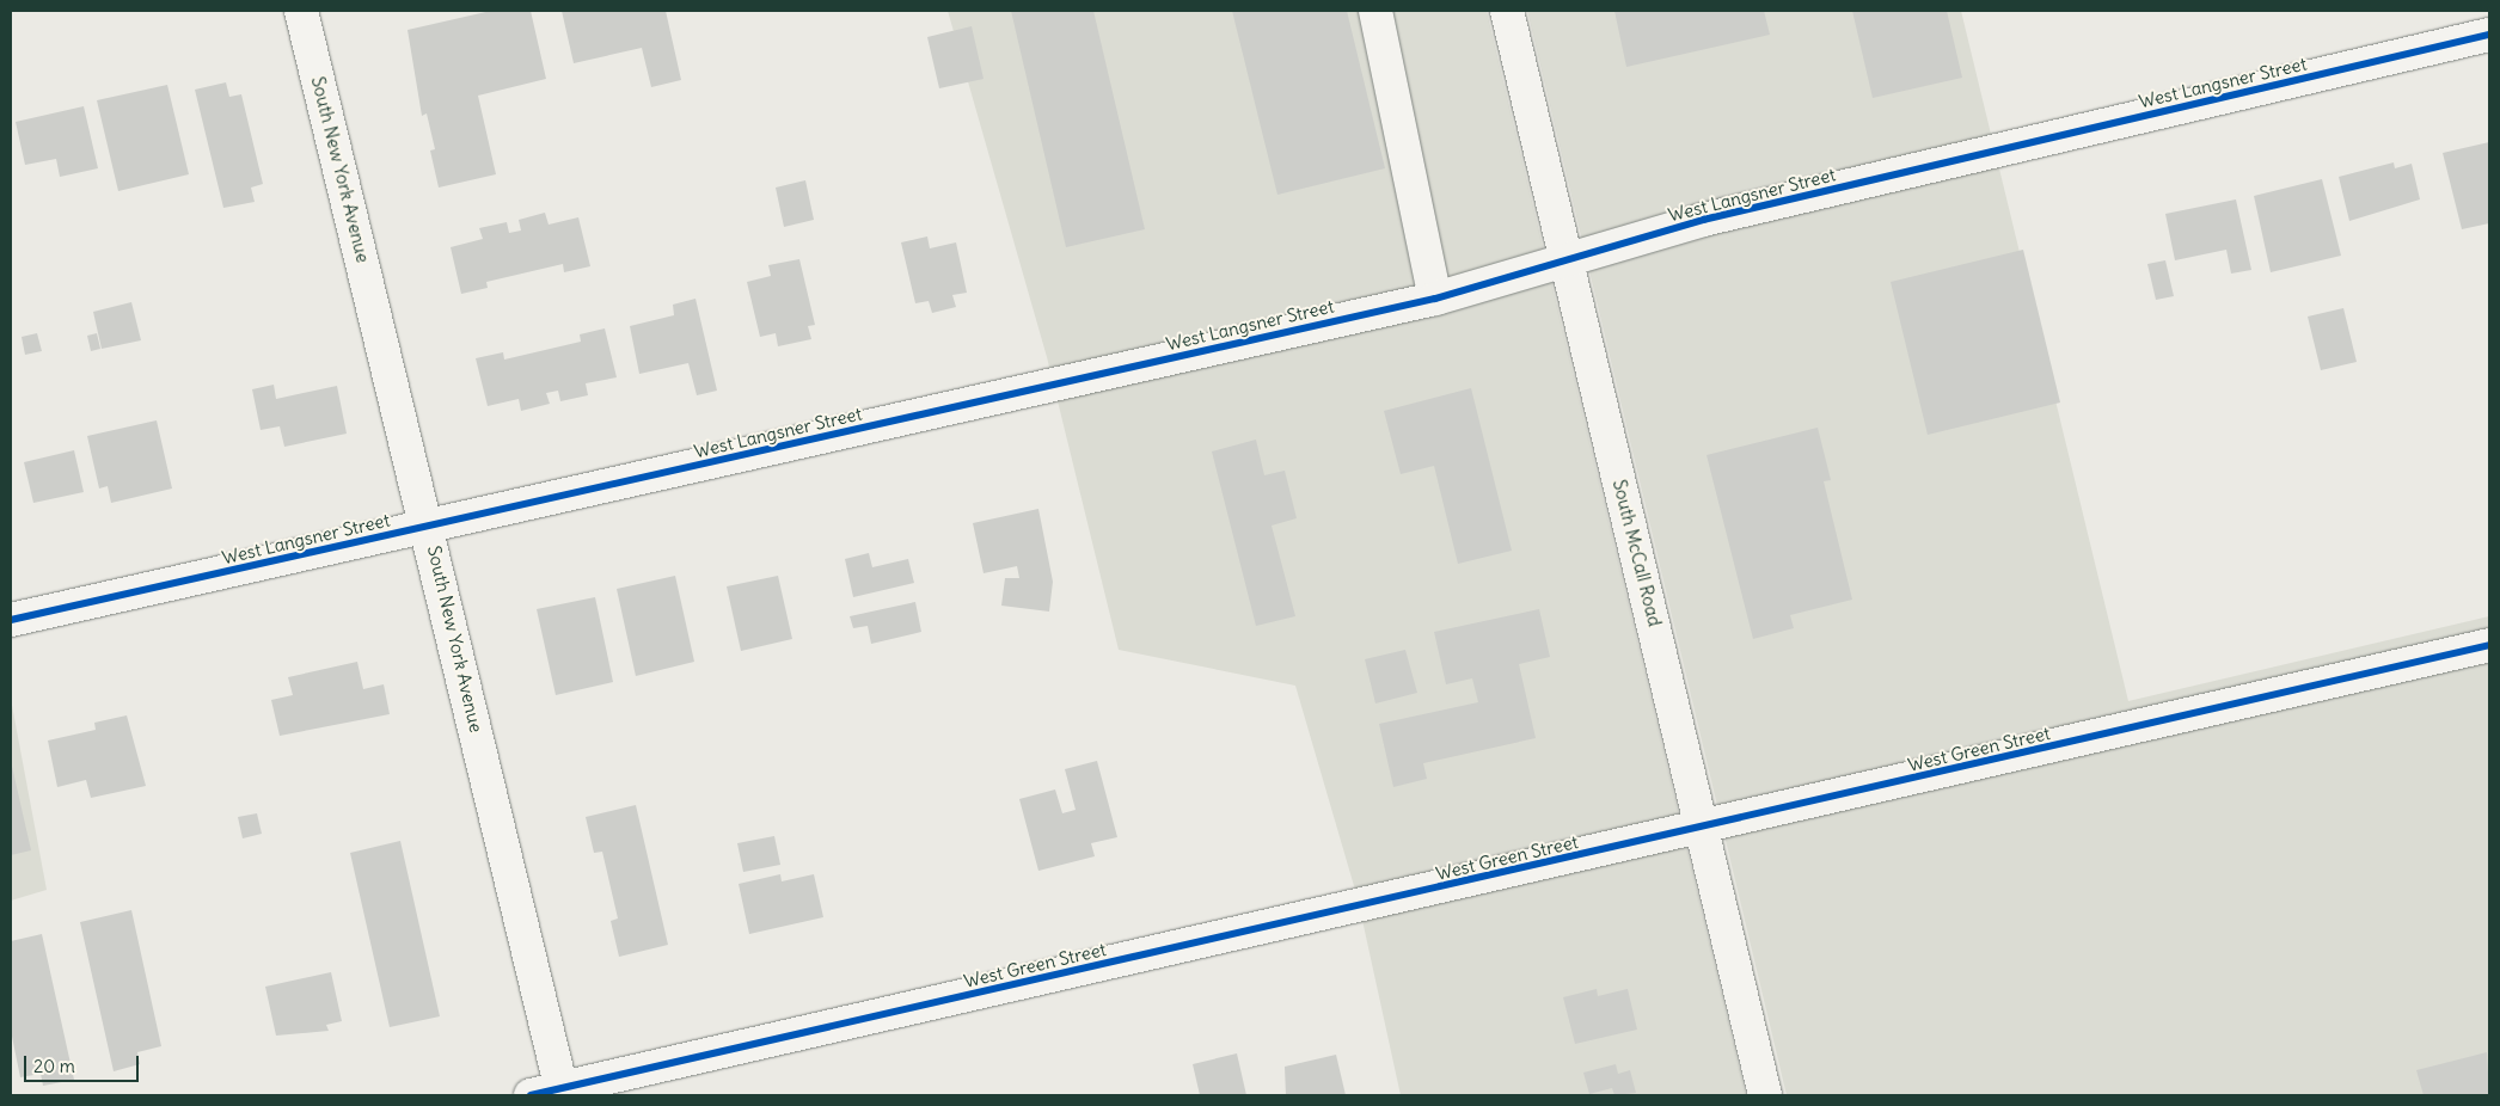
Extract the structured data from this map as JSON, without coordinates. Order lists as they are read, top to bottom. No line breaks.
{"streets":{"street":["West Langsner Street","South New York Avenue","South McCall Road","West Green Street"]},"crossings":[["West Langsner Street","South New York Avenue"],["West Langsner Street","South McCall Road"],["South New York Avenue","West Green Street"],["South McCall Road","West Green Street"]],"scale_bar":"20 m"}
